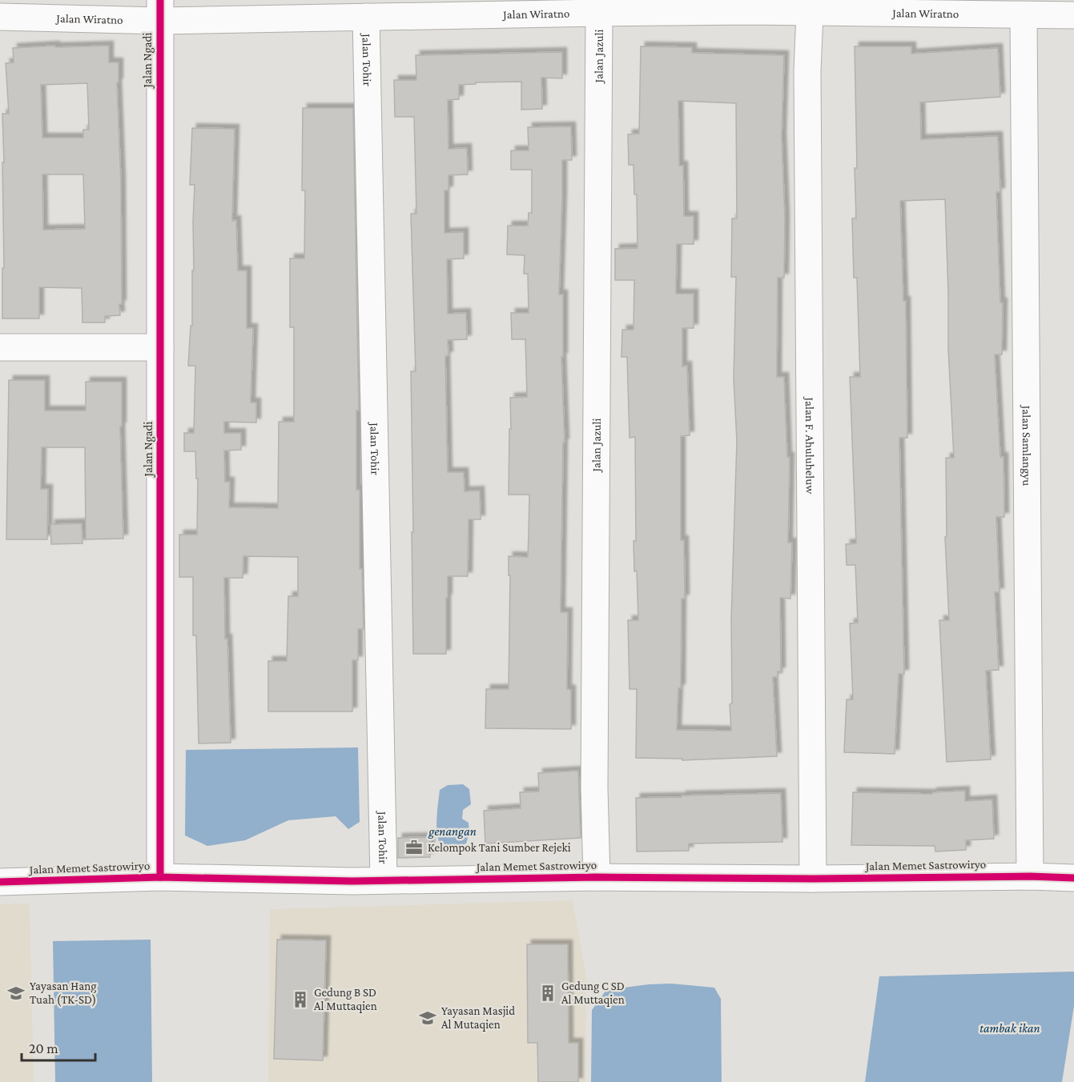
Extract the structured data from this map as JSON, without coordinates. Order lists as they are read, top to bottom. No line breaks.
{"streets":{"street":["Jalan Wiratno","Jalan Jazuli","Jalan Ngadi","Jalan Tohir","Jalan F. Ahuluheluw","Jalan Samlangyu","Jalan Memet Sastrowiryo"]},"crossings":[["Jalan Wiratno","Jalan Jazuli"],["Jalan Wiratno","Jalan Ngadi"],["Jalan Wiratno","Jalan Tohir"],["Jalan Wiratno","Jalan F. Ahuluheluw"],["Jalan Wiratno","Jalan Samlangyu"],["Jalan Jazuli","Jalan Memet Sastrowiryo"],["Jalan Ngadi","Jalan Memet Sastrowiryo"],["Jalan Tohir","Jalan Memet Sastrowiryo"],["Jalan F. Ahuluheluw","Jalan Memet Sastrowiryo"],["Jalan Samlangyu","Jalan Memet Sastrowiryo"]],"water":["genangan","tambak ikan"],"places":{"office":["Kelompok Tani Sumber Rejeki"],"school or university":["Yayasan Hang Tuah (TK-SD)","Yayasan Masjid Al Mutaqien"],"building":["Gedung C SD Al Muttaqien","Gedung B SD Al Muttaqien"]},"scale_bar":"20 m"}
